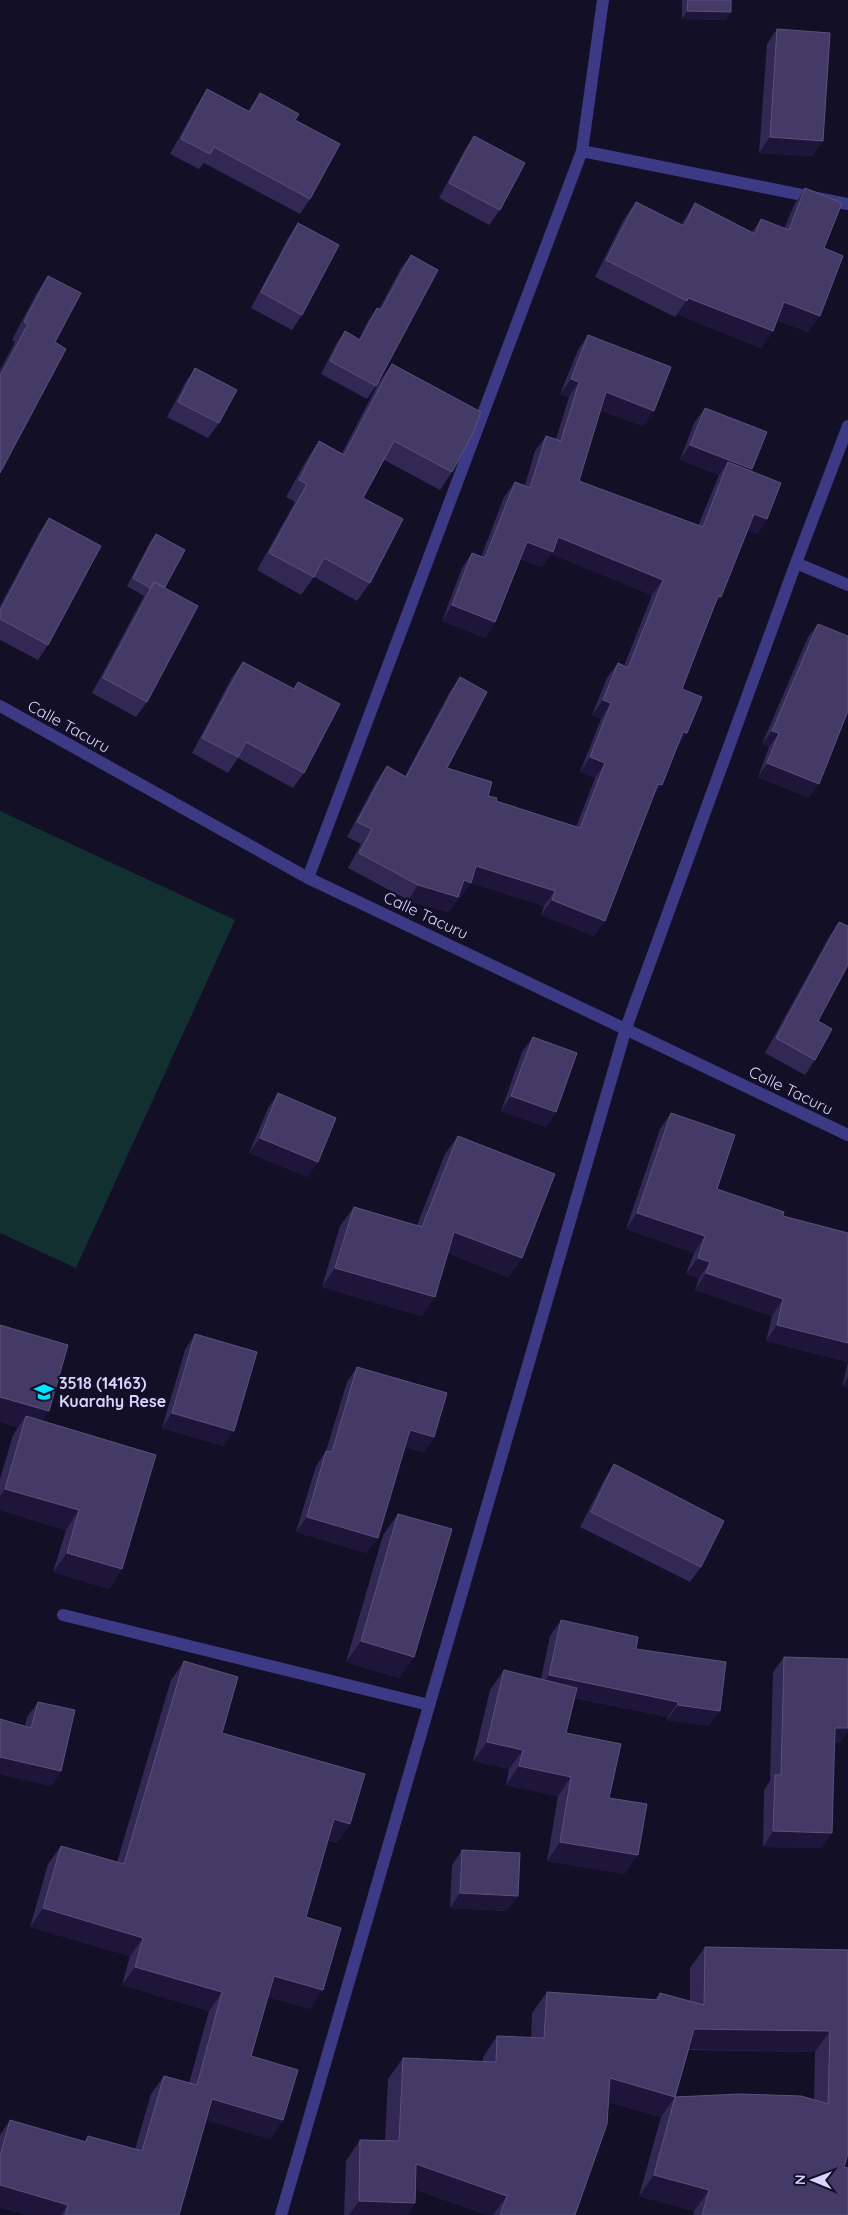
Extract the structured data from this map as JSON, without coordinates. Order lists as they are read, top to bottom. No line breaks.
{"streets":{"street":["Calle Tacuru"]},"places":{"school or university":["3518 (14163) Kuarahy Rese"]},"north":"left"}
